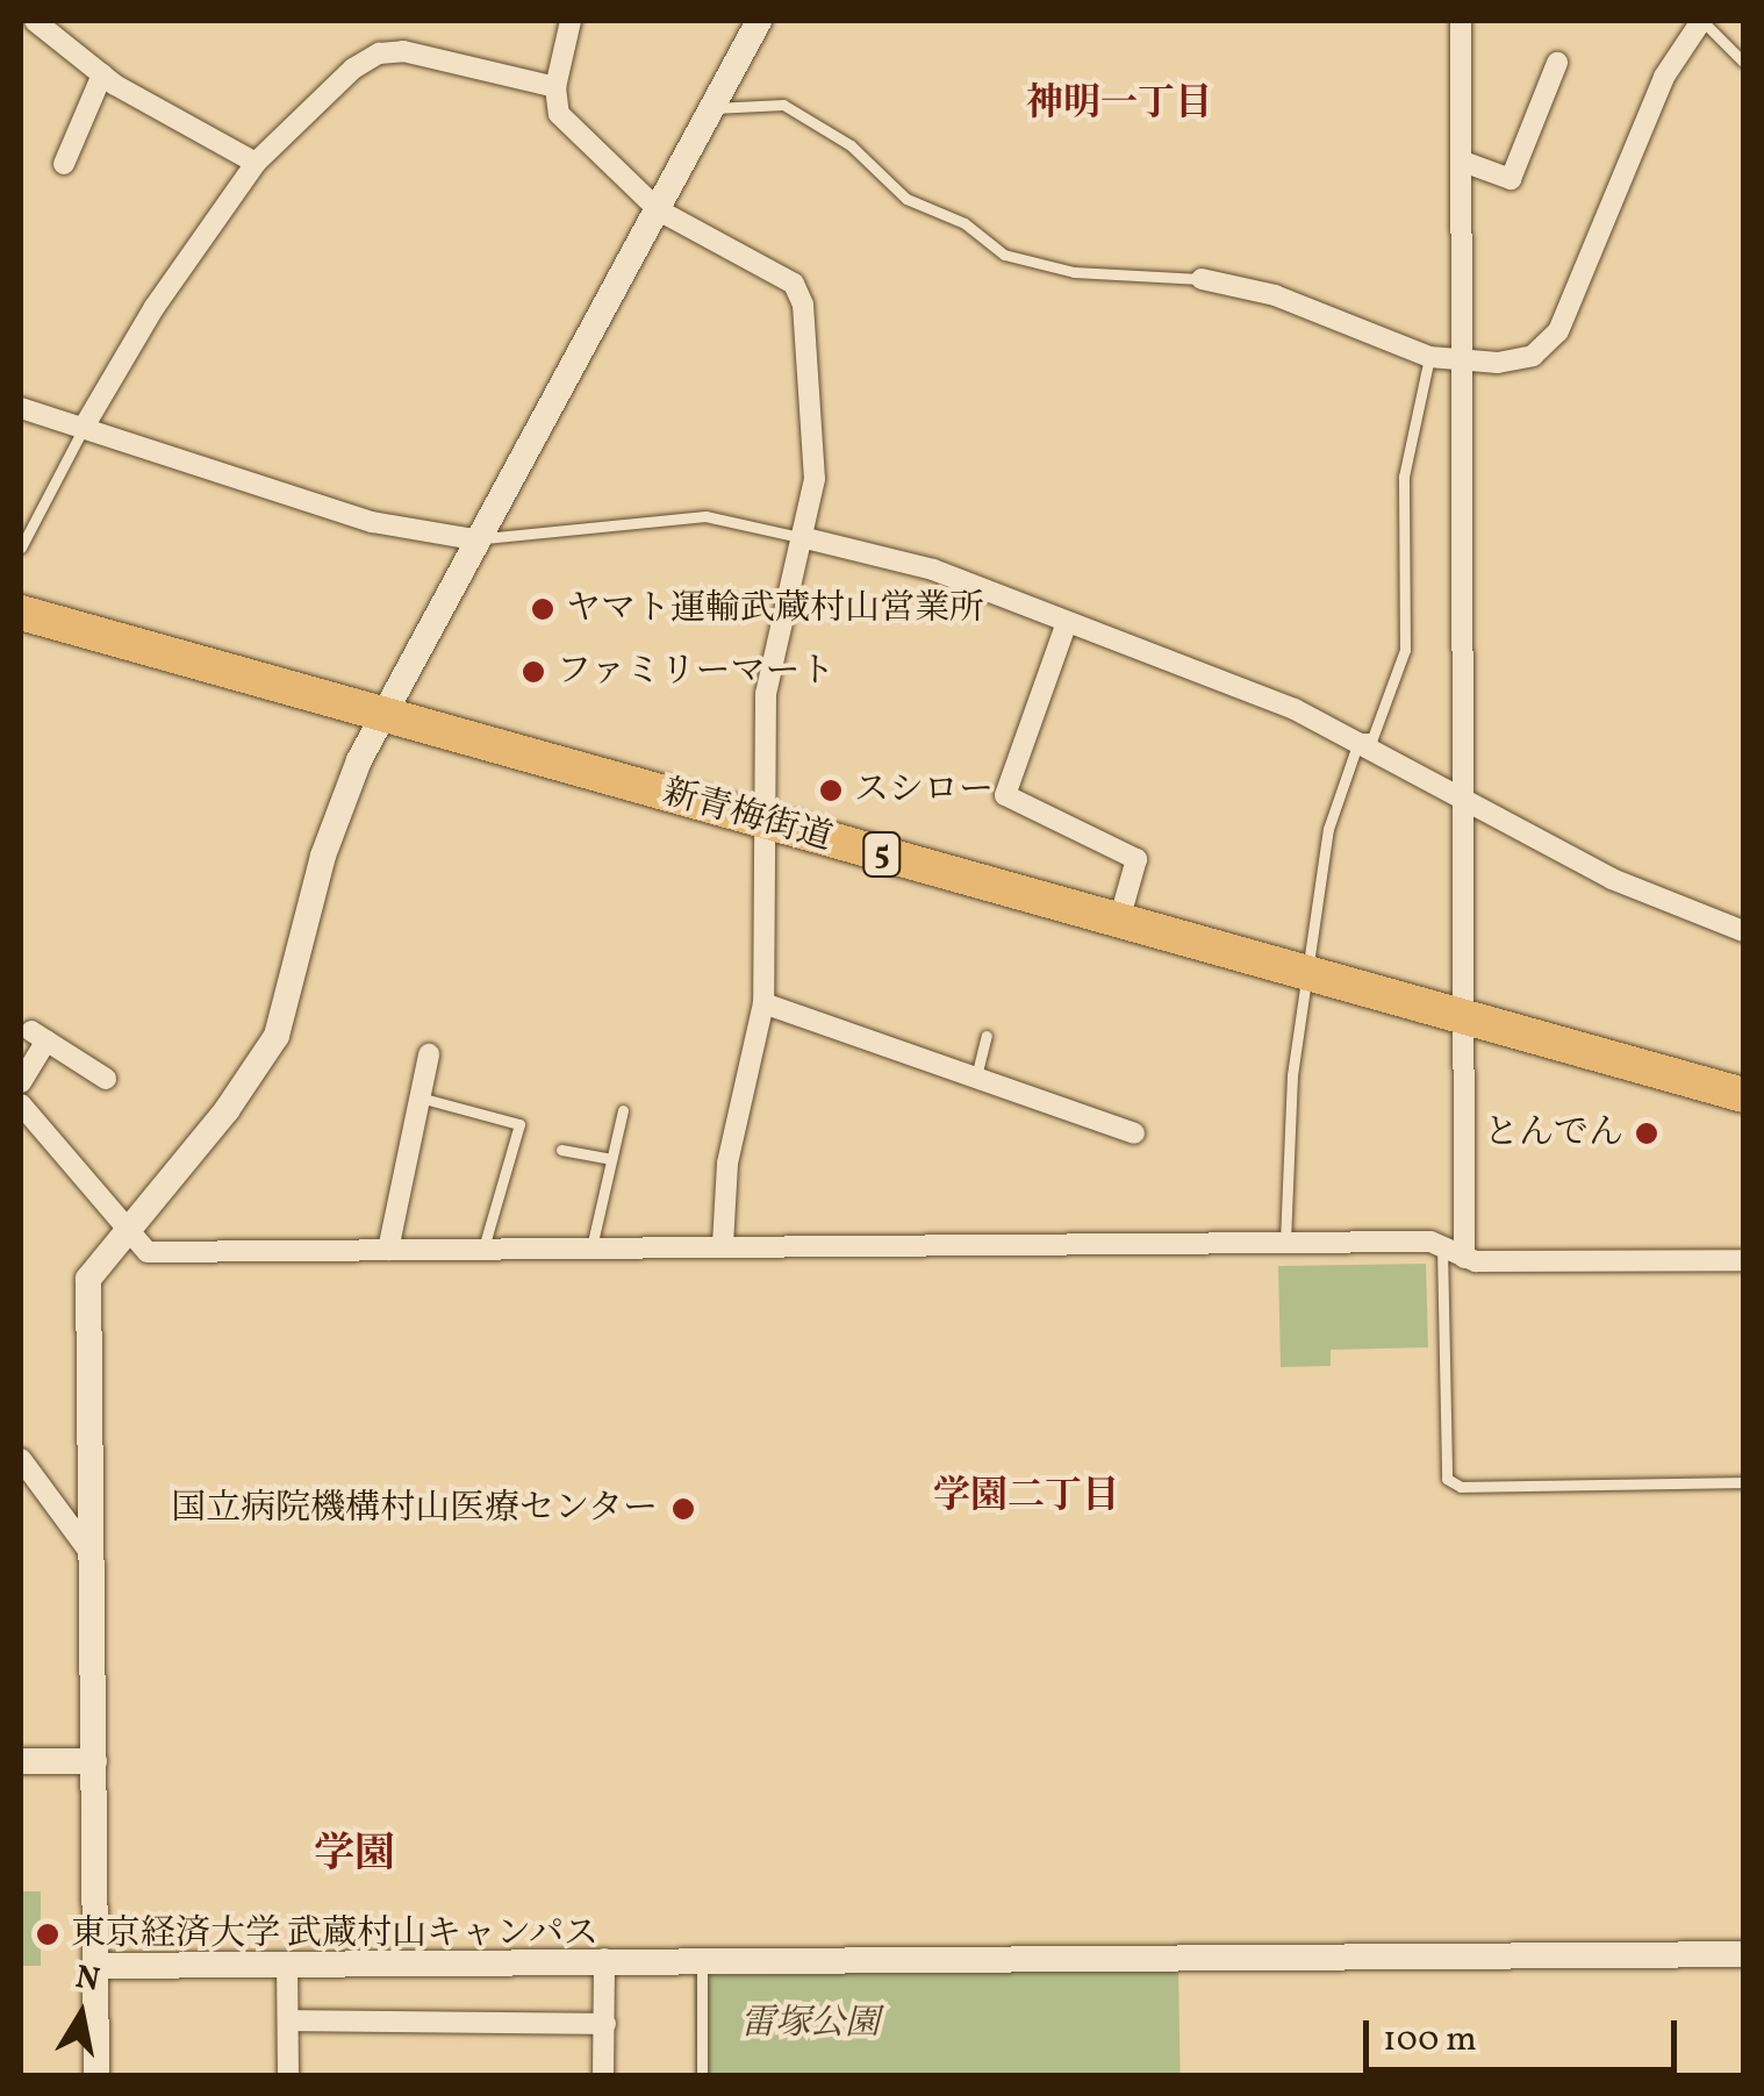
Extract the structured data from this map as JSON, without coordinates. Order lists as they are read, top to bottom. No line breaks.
{"streets":{"main road":["新青梅街道","5"]},"districts":["神明一丁目","学園二丁目","学園"],"parks":["雷塚公園"],"places":["ヤマト運輸武蔵村山営業所","ファミリーマート","スシロー","とんでん","国立病院機構村山医療センター","東京経済大学 武蔵村山キャンパス"],"scale_bar":"100 m","north":"top"}
